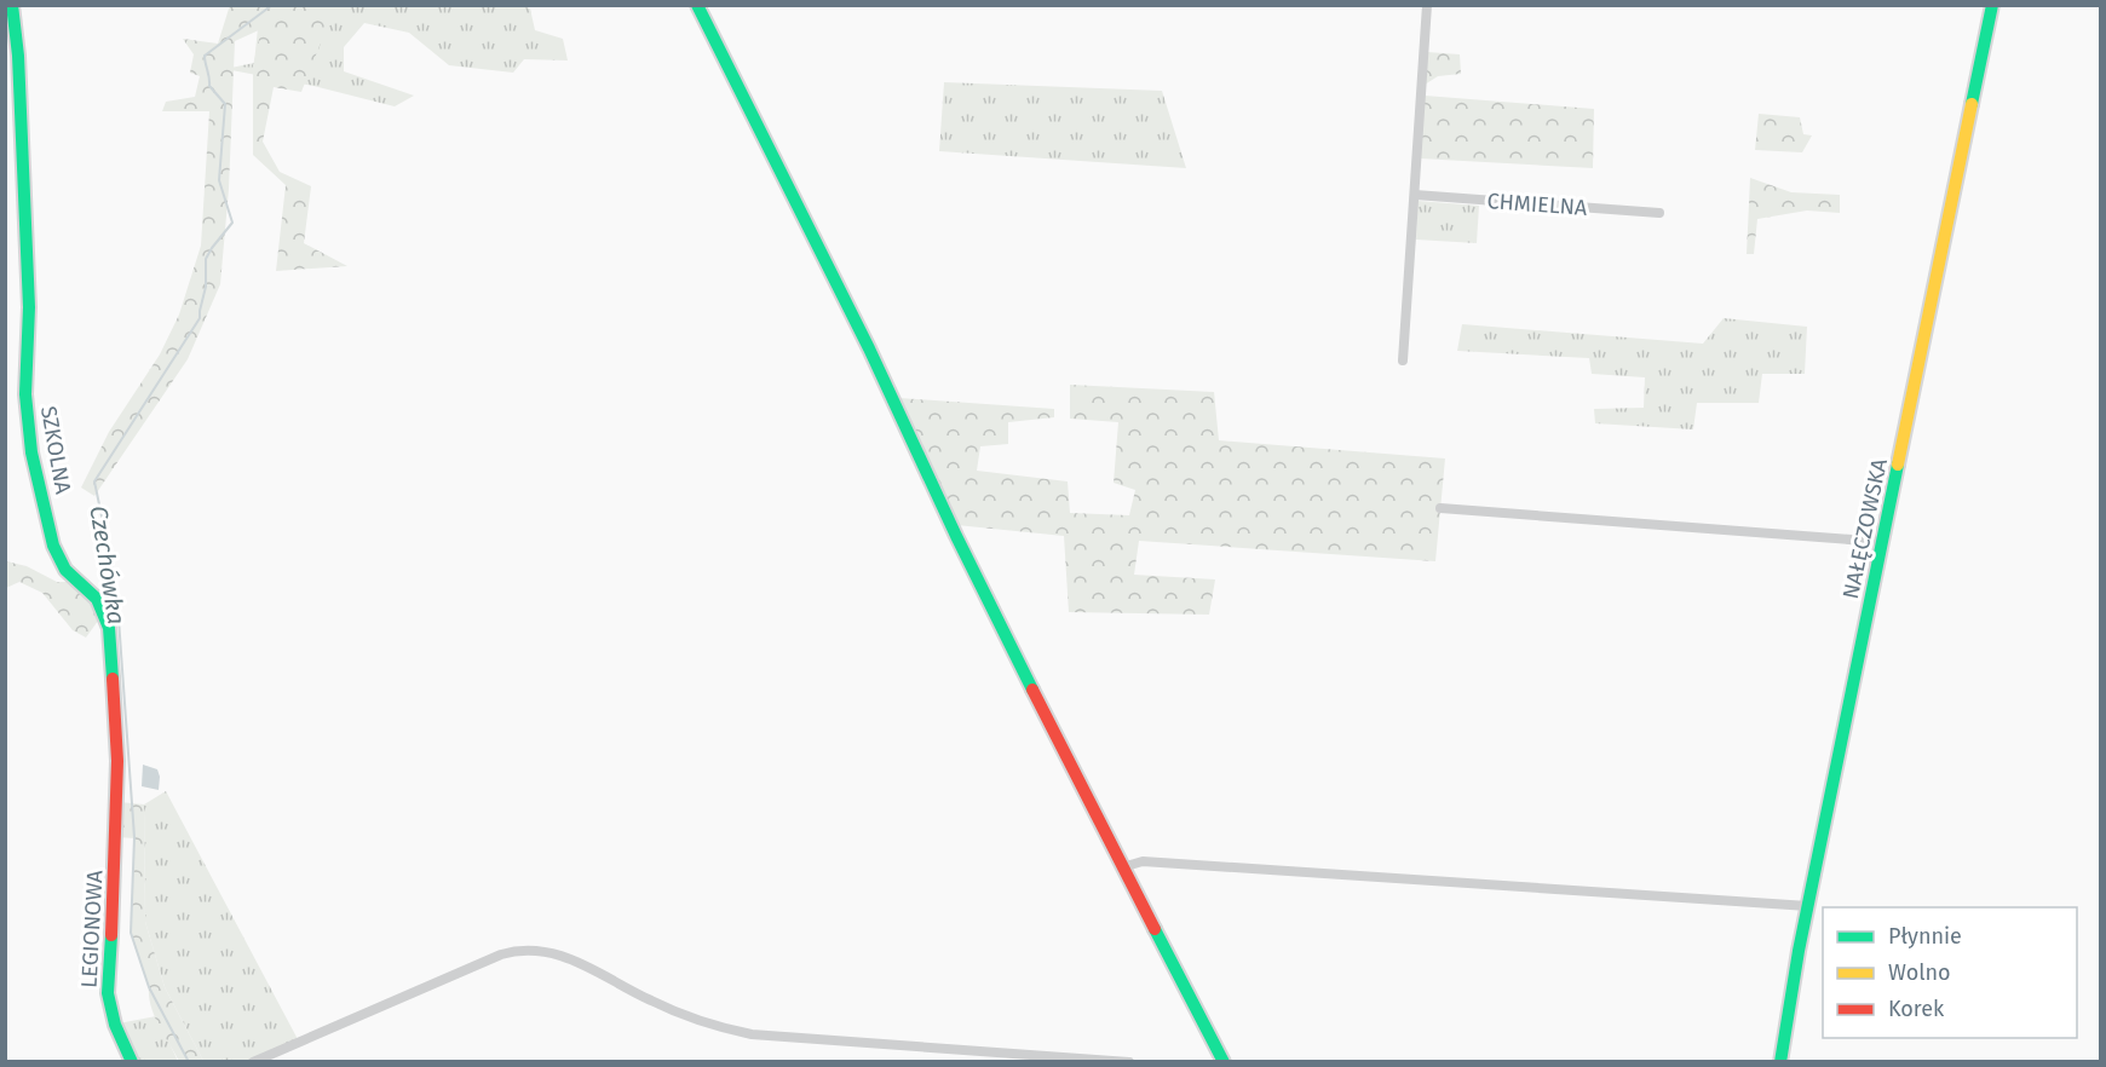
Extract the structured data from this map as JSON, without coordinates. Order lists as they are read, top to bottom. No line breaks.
{"streets":{"street":["CHMIELNA","SZKOLNA","NAŁĘCZOWSKA","LEGIONOWA"]},"crossings":[["SZKOLNA","LEGIONOWA"]],"water":["Czechówka"],"legend":["Płynnie","Wolno","Korek"]}
